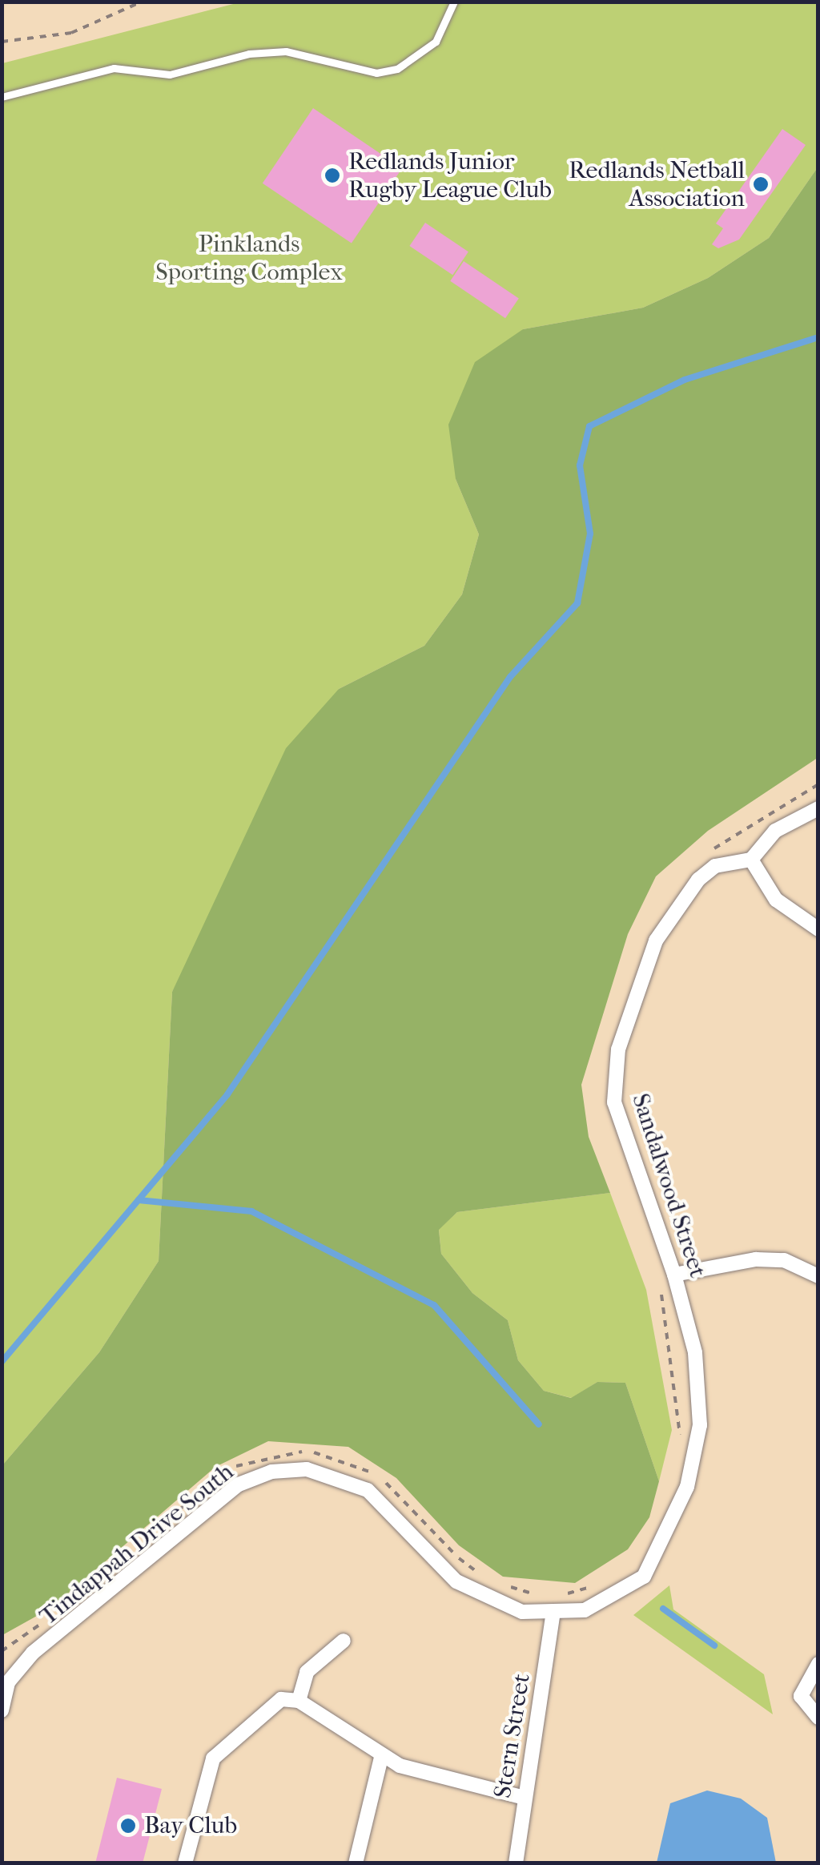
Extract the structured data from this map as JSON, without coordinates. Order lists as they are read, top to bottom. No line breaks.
{"streets":{"street":["Sandalwood Street","Tindappah Drive South","Stern Street"]},"crossings":[["Sandalwood Street","Tindappah Drive South"],["Sandalwood Street","Stern Street"],["Tindappah Drive South","Stern Street"]],"parks":["Pinklands Sporting Complex"],"places":["Redlands Junior Rugby League Club","Redlands Netball Association","Bay Club"]}
